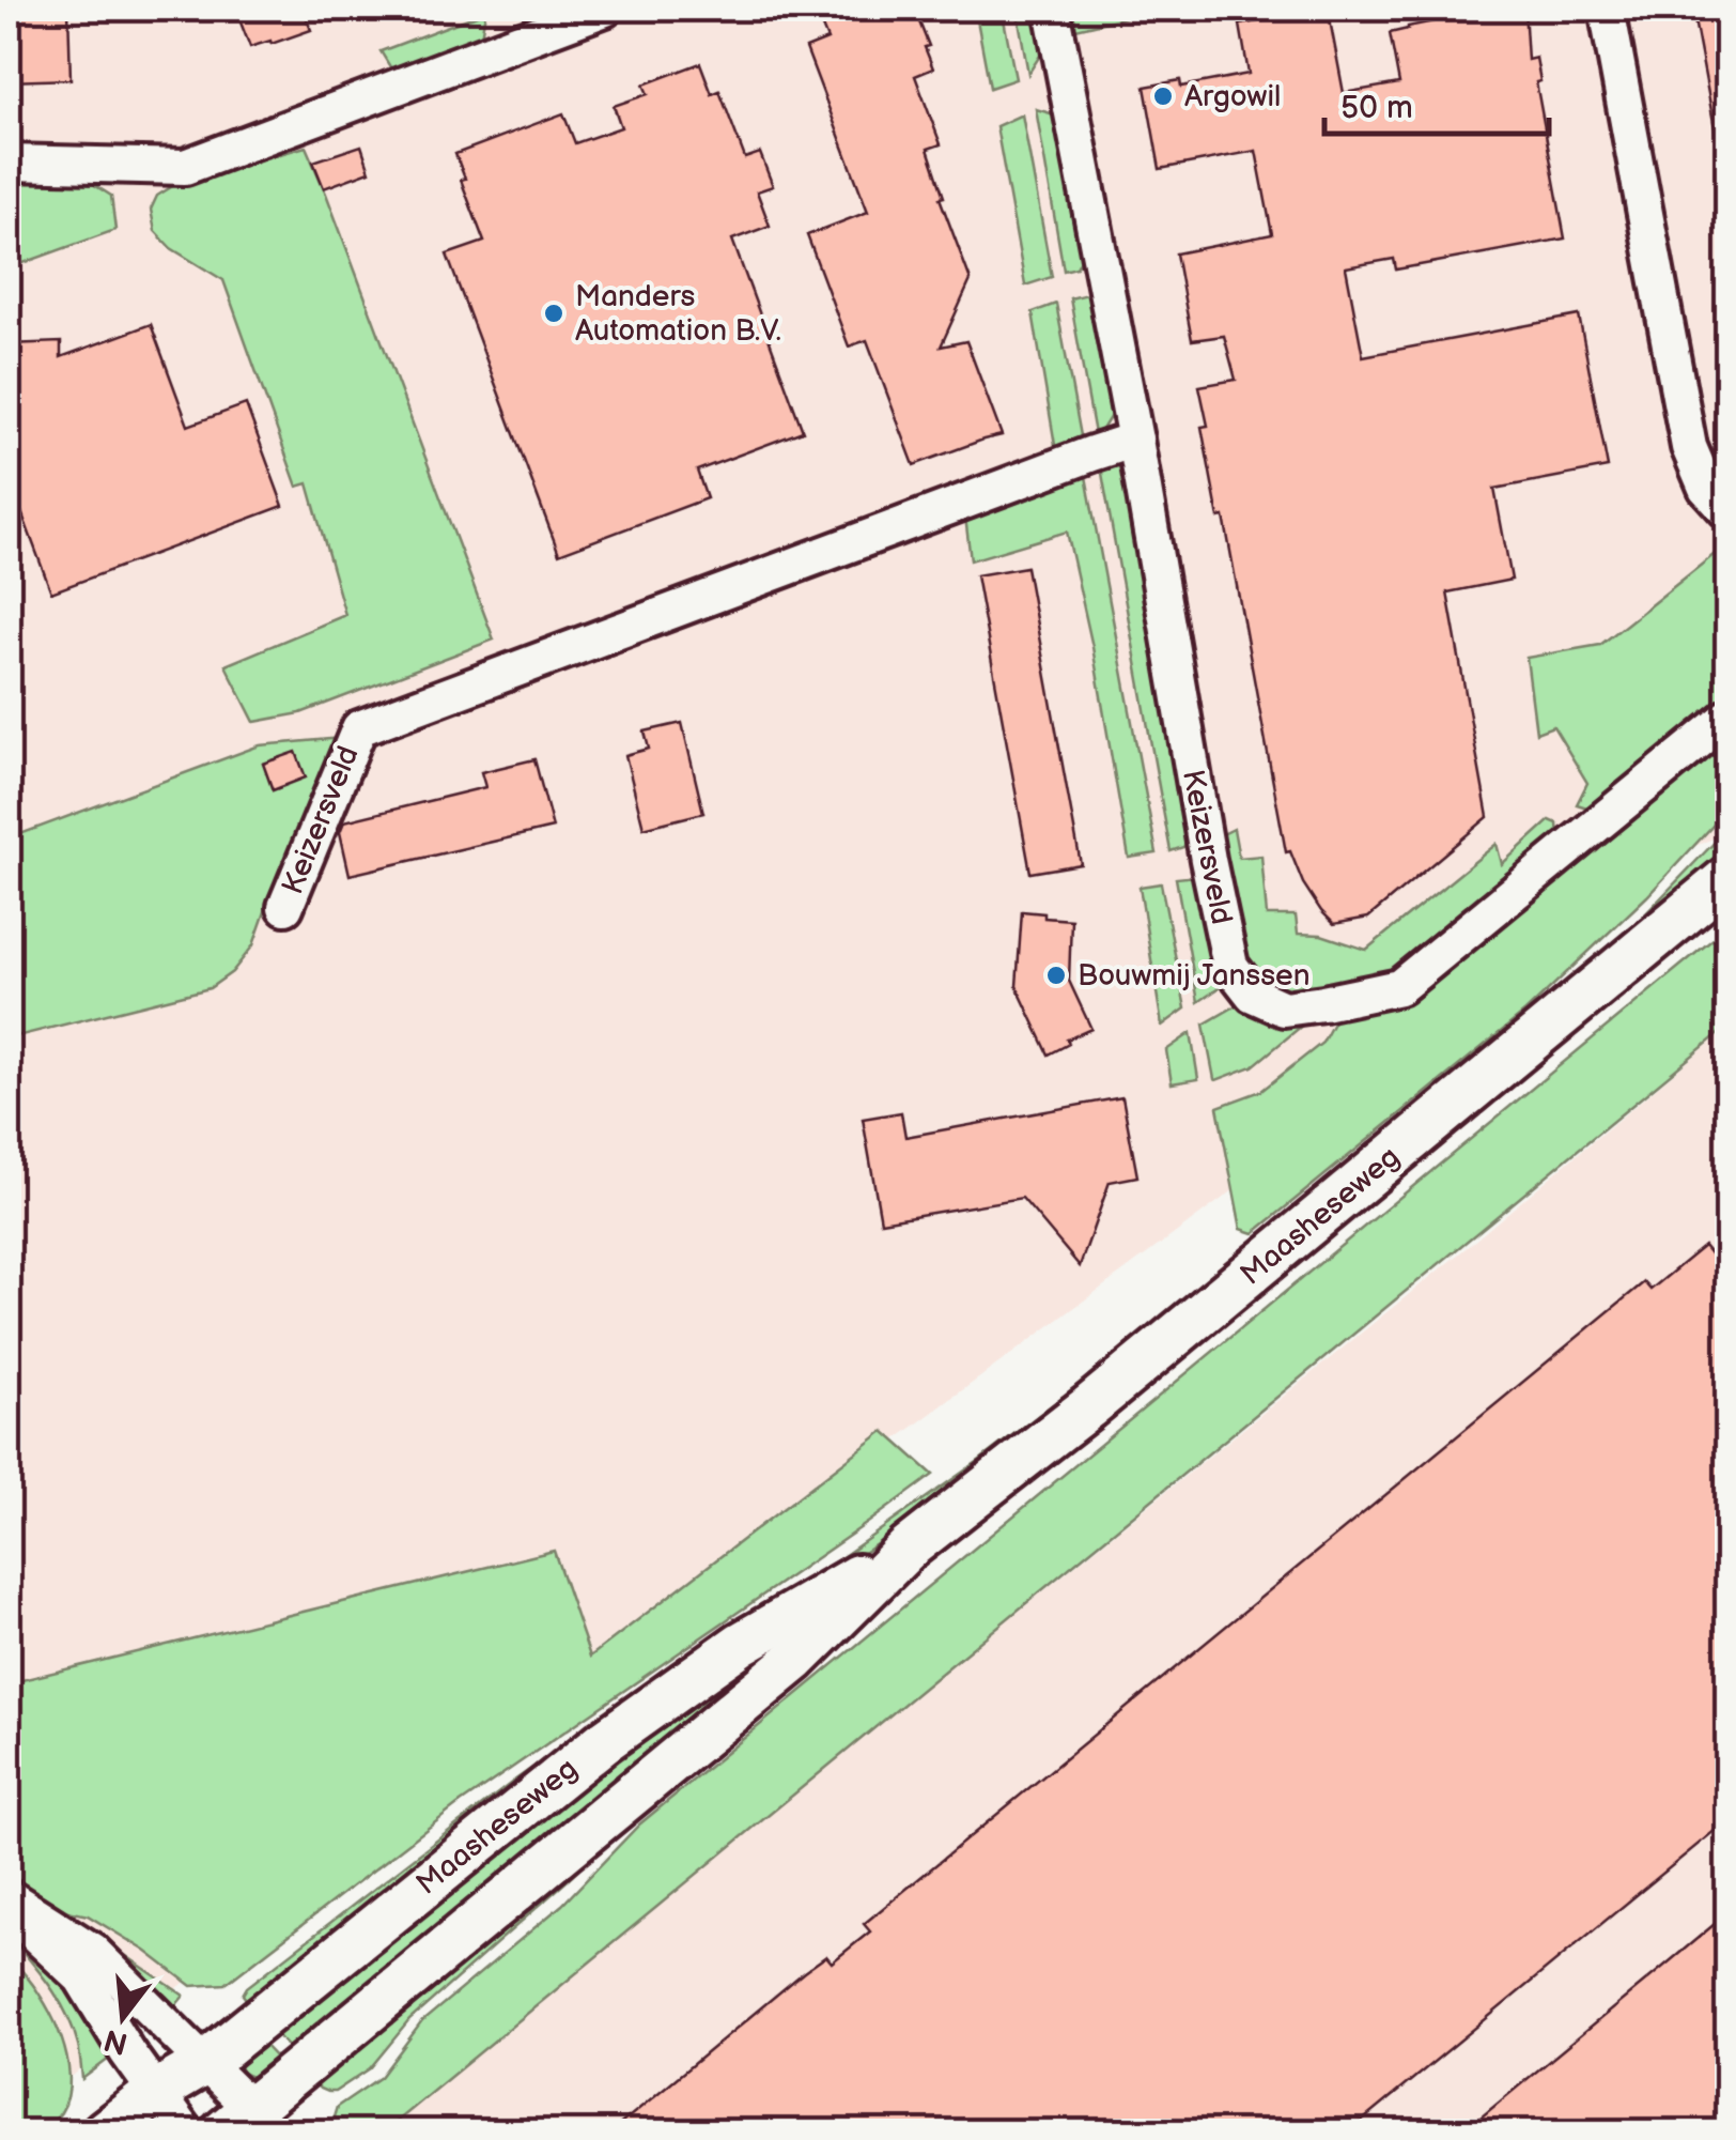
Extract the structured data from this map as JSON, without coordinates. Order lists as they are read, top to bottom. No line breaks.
{"streets":{"main road":["Maasheseweg"],"street":["Keizersveld"]},"places":["Argowil","Manders Automation B.V.","Bouwmij Janssen"],"scale_bar":"50 m","north":"bottom"}
